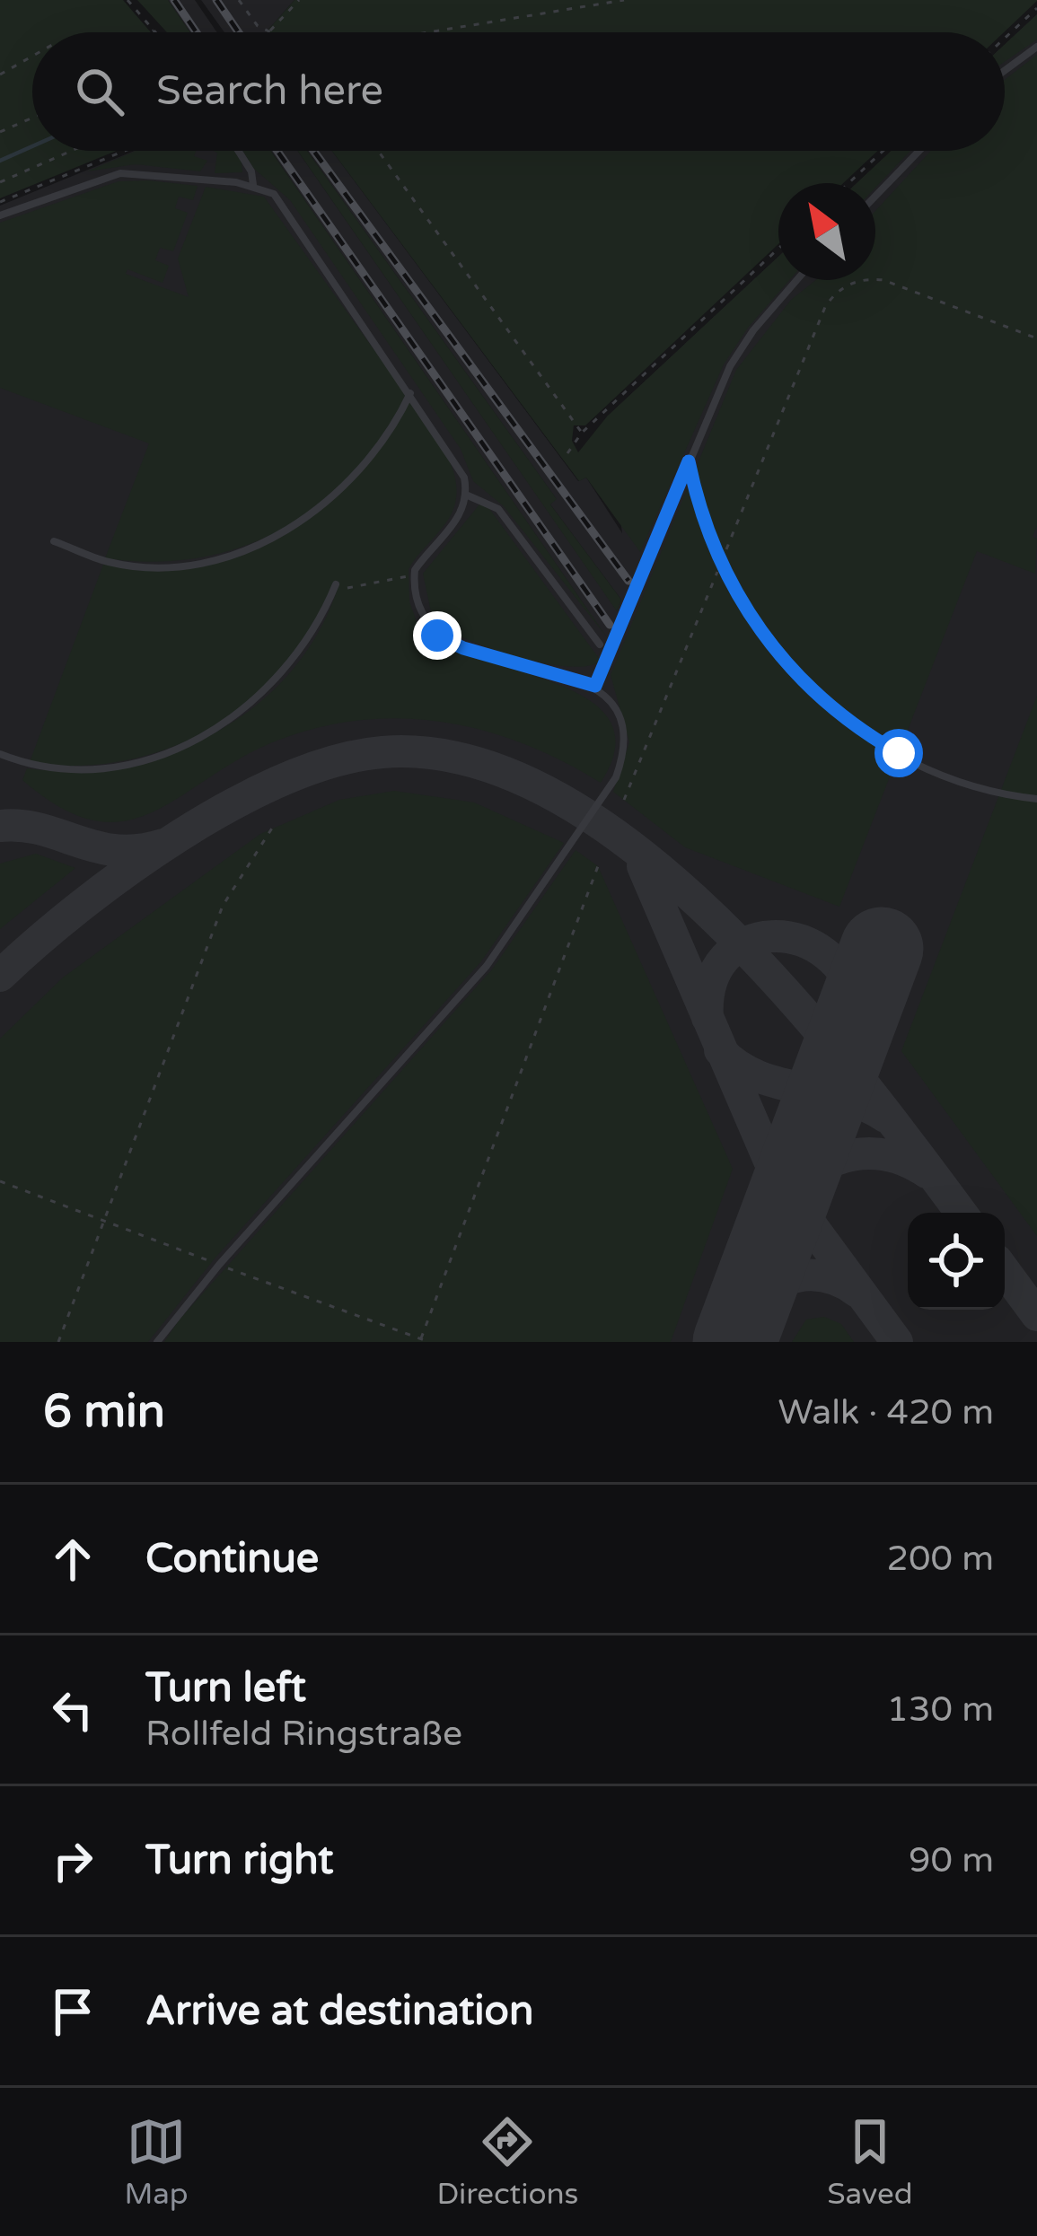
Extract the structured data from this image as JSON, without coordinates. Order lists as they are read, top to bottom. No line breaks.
{"north":"top left","page":{"search":"Search here","heading":["6 min","Walk · 420 m"],"list":[["Continue","200 m"],["Turn left","Rollfeld Ringstraße","130 m"],["Turn right","90 m"],"Arrive at destination"],"nav":["Map","Directions","Saved"]}}
